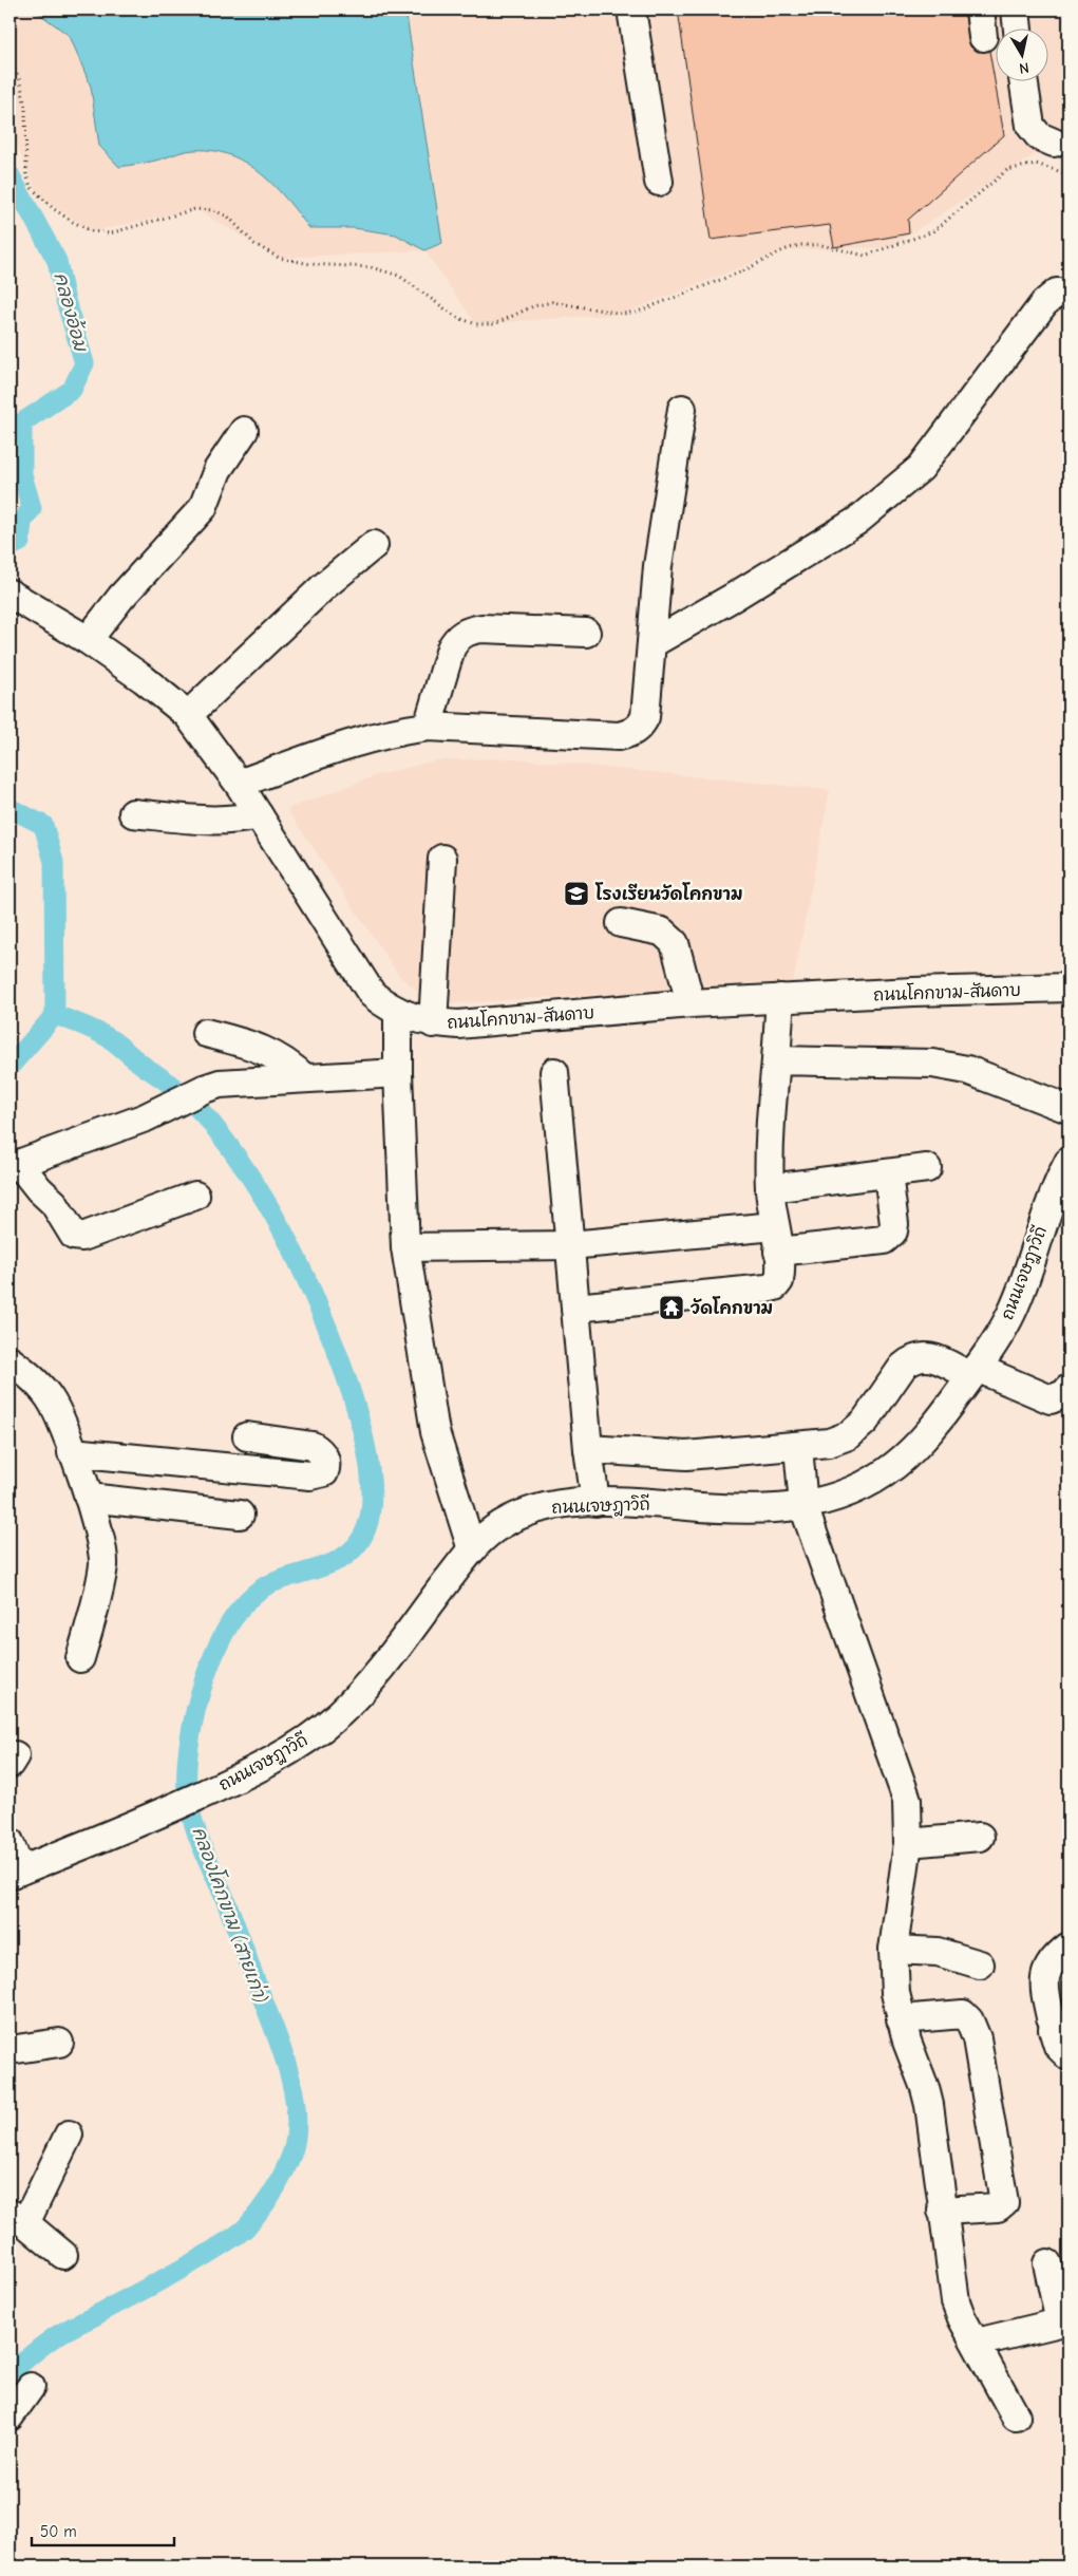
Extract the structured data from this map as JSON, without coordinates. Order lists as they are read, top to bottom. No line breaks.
{"streets":{"street":["ถนนโคกขาม-สันดาบ","ถนนเจษฎาวิถี"]},"water":["คลองอ้อม","คลองโคกขาม (สายเก่า)"],"places":{"school or university":["โรงเรียนวัดโคกขาม"],"temple":["วัดโคกขาม"]},"scale_bar":"50 m","north":"bottom"}
